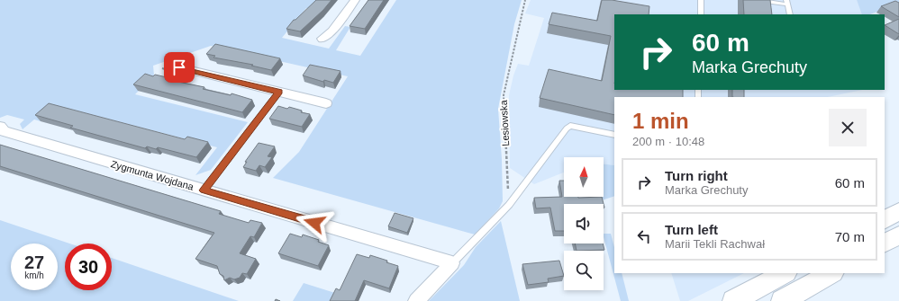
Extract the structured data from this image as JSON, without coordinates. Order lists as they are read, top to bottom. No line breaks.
{"streets":{"street":["Zygmunta Wojdana"],"path":["Lesiowska"]},"north":"top","page":{"turn":["60 m","Marka Grechuty"],"heading":["1 min","200 m · 10:48"],"list":[{"name":"Turn right","note":"Marka Grechuty","value":"60 m"},{"name":"Turn left","note":"Marii Tekli Rachwał","value":"70 m"}],"speed":"27 km/h","limit":"30"}}
